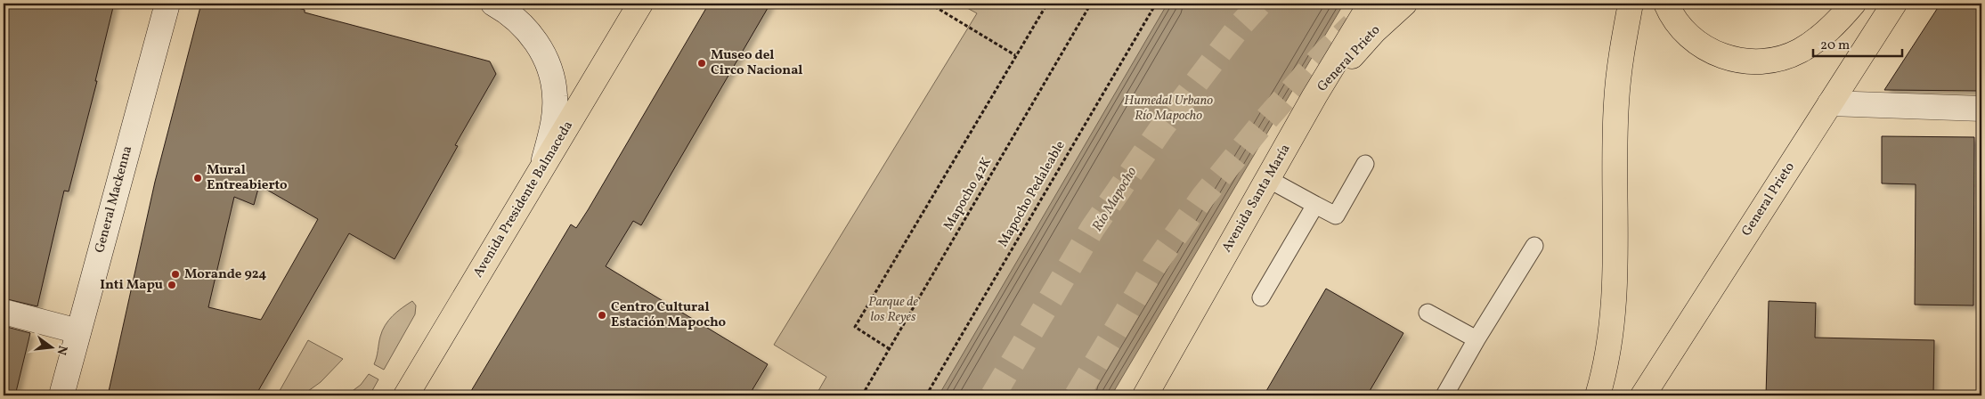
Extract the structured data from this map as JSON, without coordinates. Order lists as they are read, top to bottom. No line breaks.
{"streets":{"main road":["General Prieto","Avenida Santa María","General Mackenna","Avenida Presidente Balmaceda"],"path":["Mapocho 42K","Mapocho Pedaleable"]},"crossings":[["General Prieto","Avenida Santa María"]],"water":["Río Mapocho"],"parks":["Humedal Urbano Río Mapocho","Parque de los Reyes"],"places":["Museo del Circo Nacional","Mural Entreabierto","Morande 924","Inti Mapu","Centro Cultural Estación Mapocho"],"scale_bar":"20 m","north":"right"}
